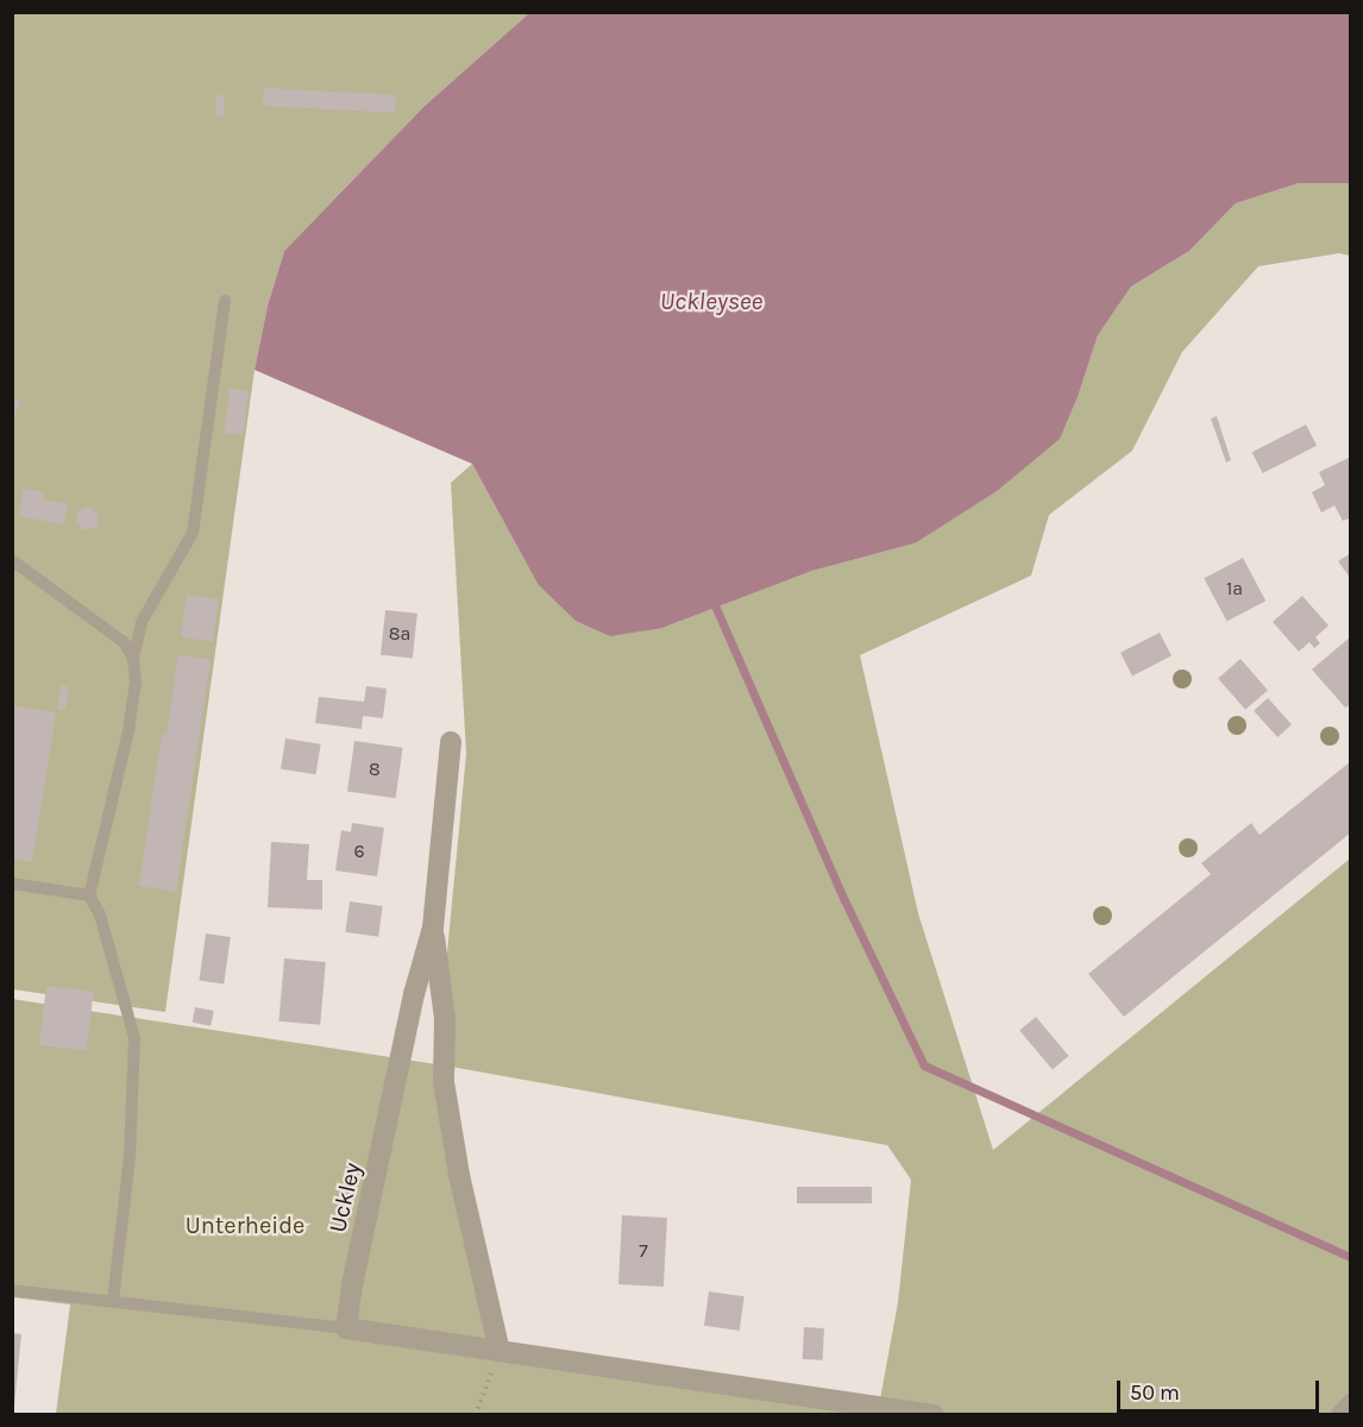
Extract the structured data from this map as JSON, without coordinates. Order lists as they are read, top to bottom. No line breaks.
{"streets":{"street":["Uckley"]},"water":["Uckleysee"],"parks":["Unterheide"],"house_numbers":["1a","8a","8","6","7"],"scale_bar":"50 m"}
